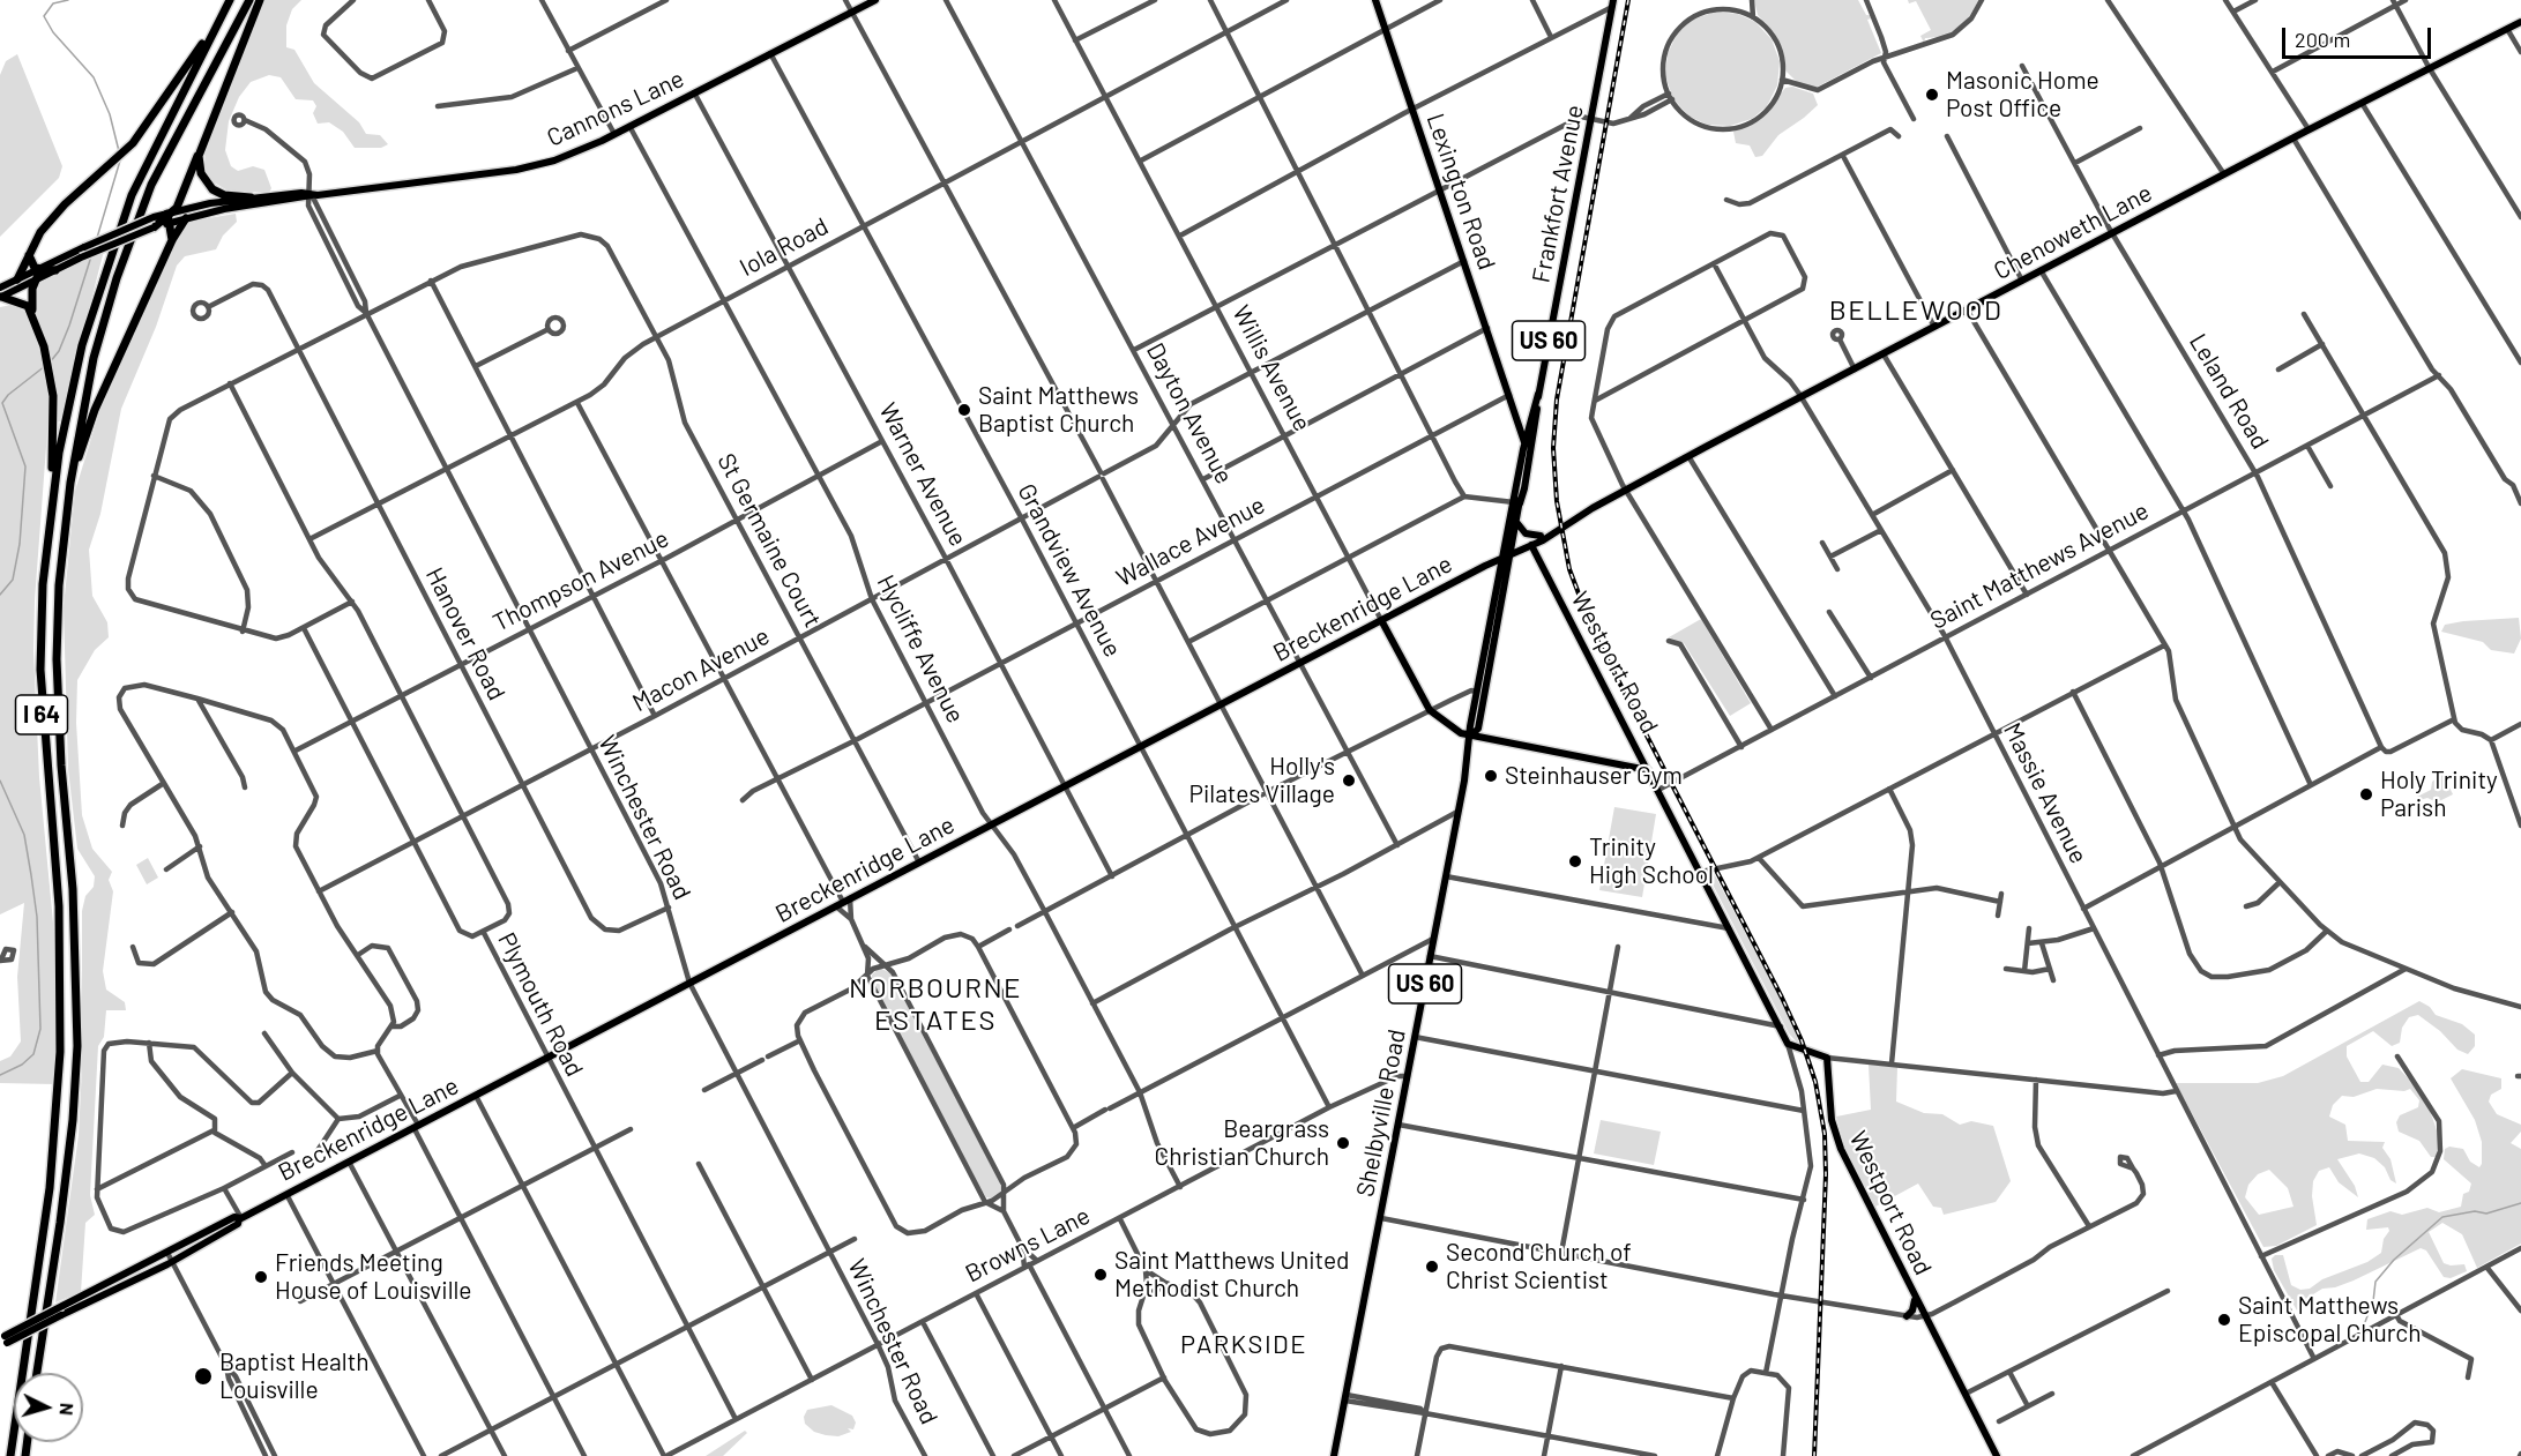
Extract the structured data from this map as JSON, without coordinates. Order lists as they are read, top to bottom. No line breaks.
{"streets":{"highway":["I 64"],"main road":["Cannons Lane","Lexington Road","Frankfort Avenue","Chenoweth Lane","US 60","Willis Avenue","Breckenridge Lane","Westport Road","Shelbyville Road"],"street":["Iola Road","Leland Road","Dayton Avenue","Warner Avenue","St Germaine Court","Wallace Avenue","Saint Matthews Avenue","Grandview Avenue","Thompson Avenue","Hanover Road","Hycliffe Avenue","Macon Avenue","Massie Avenue","Winchester Road","Plymouth Road","Browns Lane"]},"crossings":[["Cannons Lane","Warner Avenue"],["Cannons Lane","Grandview Avenue"],["Cannons Lane","Hycliffe Avenue"],["Cannons Lane","Winchester Road"],["Lexington Road","Frankfort Avenue"],["Lexington Road","Wallace Avenue"],["Lexington Road","Macon Avenue"],["Lexington Road","Shelbyville Road"],["Frankfort Avenue","Shelbyville Road"],["Chenoweth Lane","Leland Road"],["Chenoweth Lane","Breckenridge Lane"],["Chenoweth Lane","Westport Road"],["Chenoweth Lane","Massie Avenue"],["Chenoweth Lane","Shelbyville Road"],["Iola Road","Willis Avenue"],["Iola Road","Dayton Avenue"],["Iola Road","Warner Avenue"],["Iola Road","St Germaine Court"],["Iola Road","Grandview Avenue"],["Iola Road","Hanover Road"],["Iola Road","Hycliffe Avenue"],["Iola Road","Winchester Road"],["Willis Avenue","Wallace Avenue"],["Willis Avenue","Breckenridge Lane"],["Willis Avenue","Macon Avenue"],["Willis Avenue","Shelbyville Road"],["Leland Road","Saint Matthews Avenue"],["Dayton Avenue","Wallace Avenue"],["Dayton Avenue","Breckenridge Lane"],["Dayton Avenue","Macon Avenue"],["Warner Avenue","Wallace Avenue"],["Warner Avenue","Thompson Avenue"],["Warner Avenue","Breckenridge Lane"],["Warner Avenue","Macon Avenue"],["St Germaine Court","Wallace Avenue"],["St Germaine Court","Thompson Avenue"],["St Germaine Court","Breckenridge Lane"],["St Germaine Court","Macon Avenue"],["Wallace Avenue","Grandview Avenue"],["Wallace Avenue","Hycliffe Avenue"],["Saint Matthews Avenue","Westport Road"],["Saint Matthews Avenue","Massie Avenue"],["Grandview Avenue","Breckenridge Lane"],["Grandview Avenue","Macon Avenue"],["Grandview Avenue","Browns Lane"],["Thompson Avenue","Hanover Road"],["Thompson Avenue","Hycliffe Avenue"],["Thompson Avenue","Winchester Road"],["Thompson Avenue","Plymouth Road"],["Breckenridge Lane","Hycliffe Avenue"],["Breckenridge Lane","Winchester Road"],["Breckenridge Lane","Plymouth Road"],["Breckenridge Lane","Shelbyville Road"],["Hanover Road","Macon Avenue"],["Hanover Road","Winchester Road"],["Hycliffe Avenue","Macon Avenue"],["Hycliffe Avenue","Browns Lane"],["Macon Avenue","Winchester Road"],["Macon Avenue","Plymouth Road"],["Winchester Road","Browns Lane"],["Plymouth Road","Browns Lane"],["Shelbyville Road","Browns Lane"]],"districts":["BELLEWOOD","NORBOURNE ESTATES","PARKSIDE"],"places":["Masonic Home Post Office","Saint Matthews Baptist Church","Steinhauser Gym","Holly's Pilates Village","Holy Trinity Parish","Trinity High School","Beargrass Christian Church","Second Church of Christ Scientist","Saint Matthews United Methodist Church","Friends Meeting House of Louisville","Saint Matthews Episcopal Church","Baptist Health Louisville"],"scale_bar":"200 m","north":"right"}
